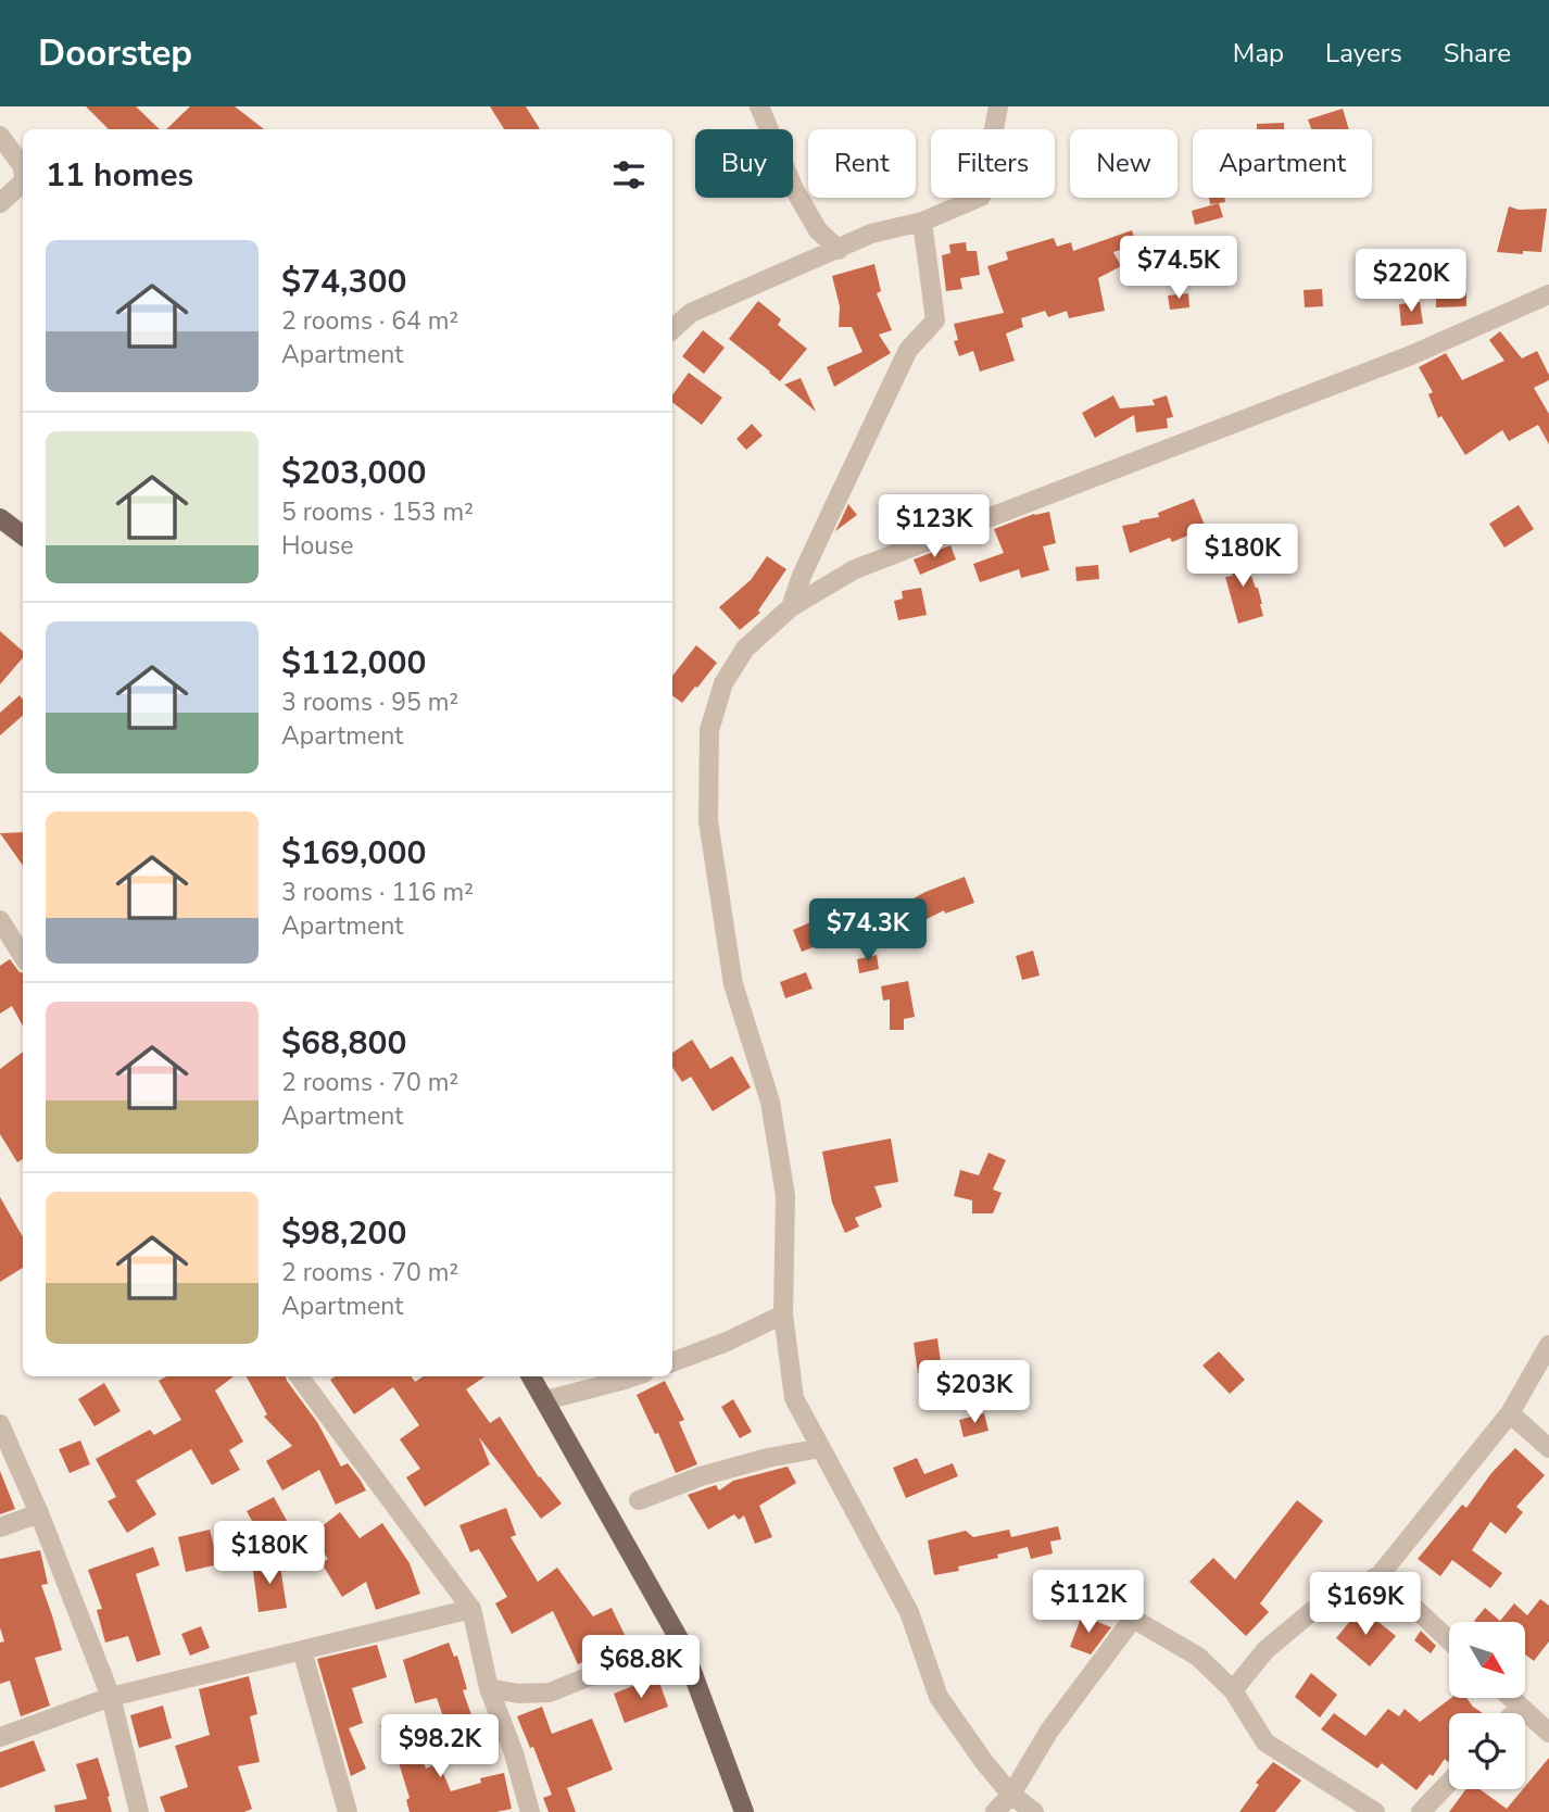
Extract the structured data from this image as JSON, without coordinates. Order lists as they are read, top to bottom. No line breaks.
{"north":"bottom right","page":{"header":"Doorstep","nav":["Map","Layers","Share"],"chip":["Buy","Rent","Filters","New","Apartment"],"heading":"11 homes","list":[{"name":"$74,300","note":"2 rooms · 64 m² · Apartment"},{"name":"$203,000","note":"5 rooms · 153 m² · House"},{"name":"$112,000","note":"3 rooms · 95 m² · Apartment"},{"name":"$169,000","note":"3 rooms · 116 m² · Apartment"},{"name":"$68,800","note":"2 rooms · 70 m² · Apartment"},{"name":"$98,200","note":"2 rooms · 70 m² · Apartment"}],"price":["$74.5K","$220K","$123K","$180K","$74.3K","$203K","$180K","$112K","$169K","$68.8K","$98.2K"]}}
